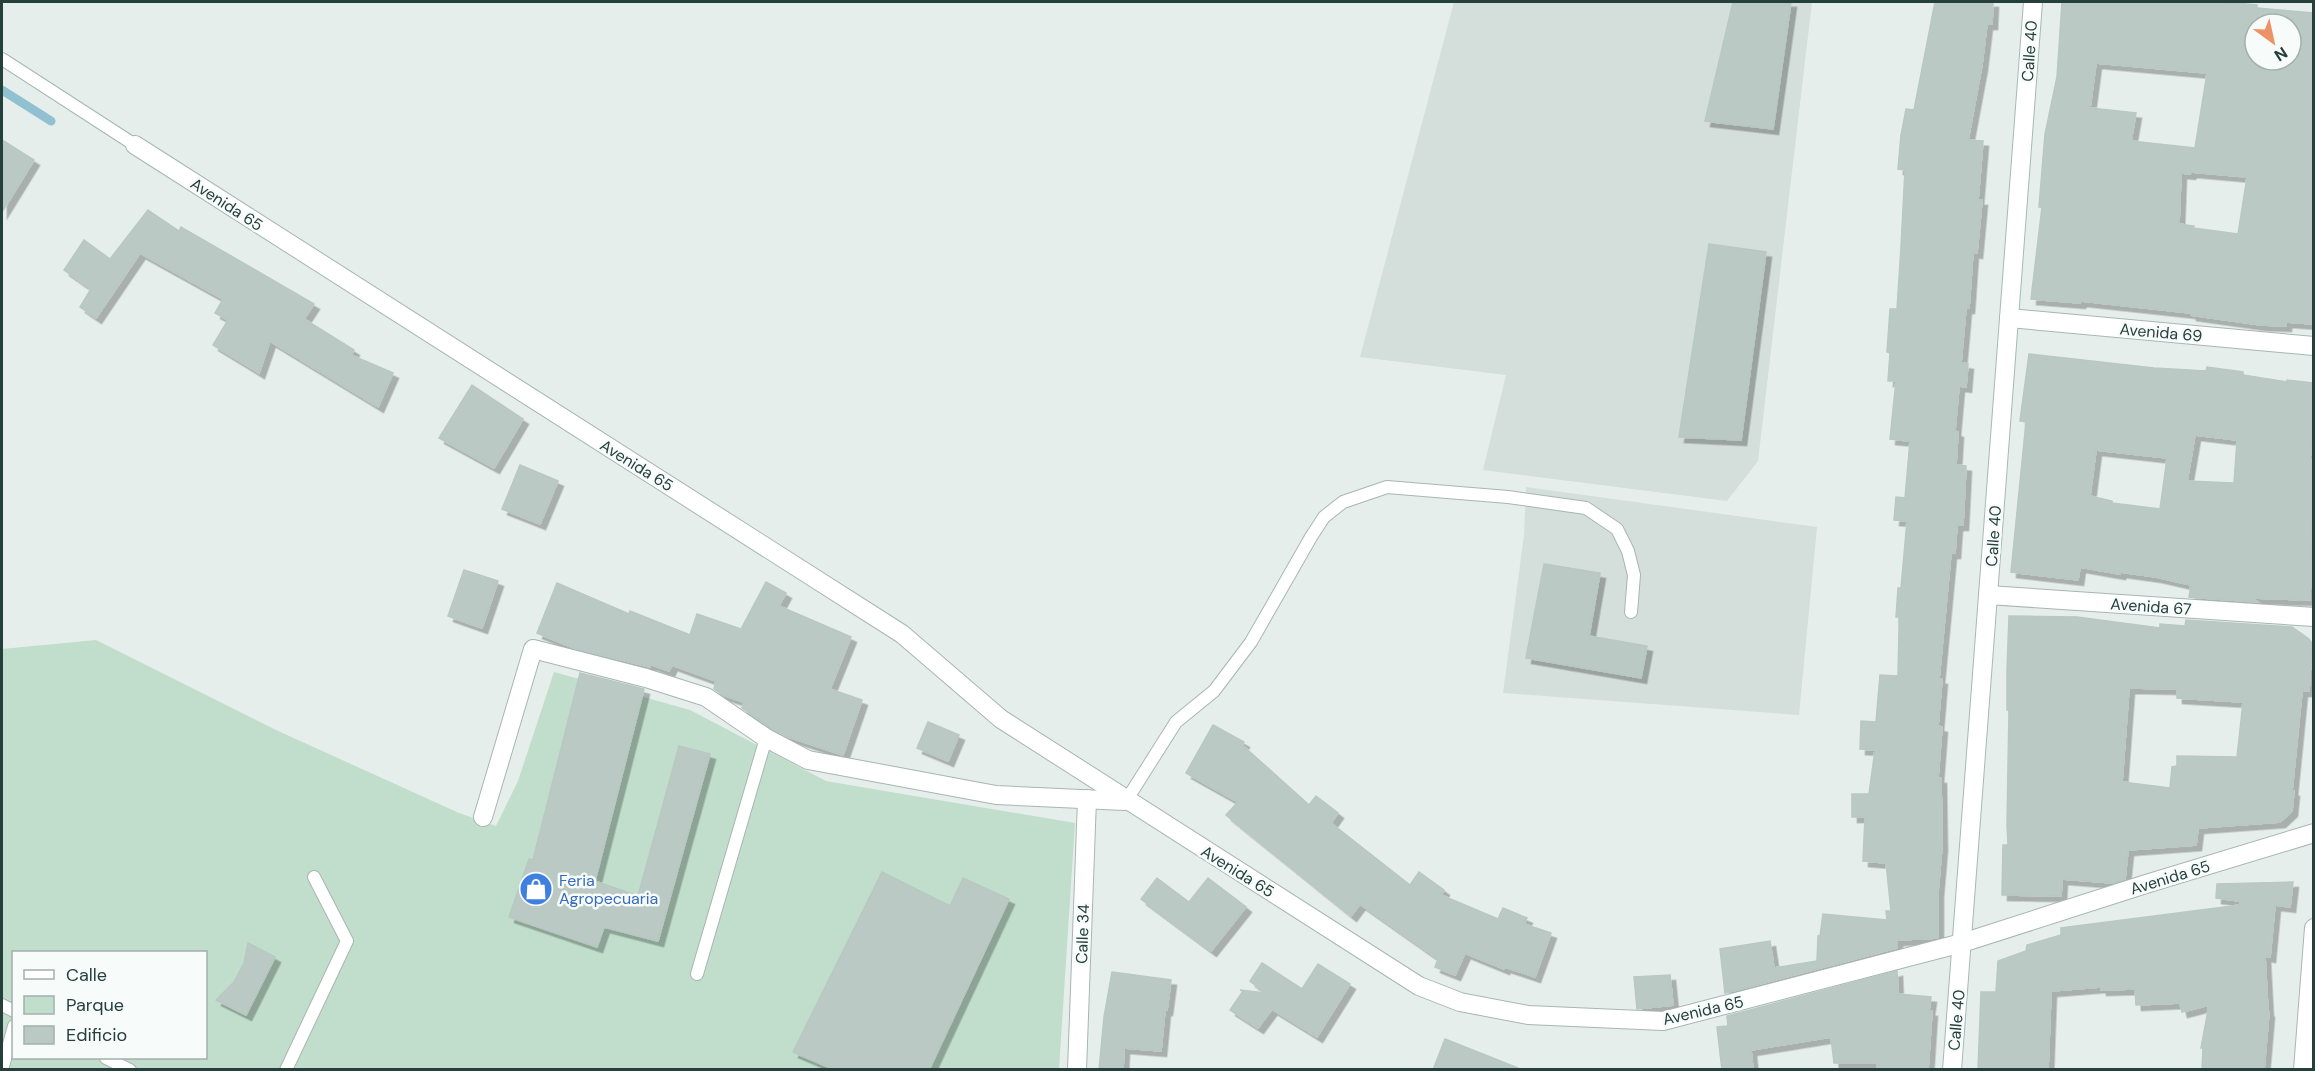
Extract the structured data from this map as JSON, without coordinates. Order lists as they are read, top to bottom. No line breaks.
{"streets":{"street":["Calle 40","Avenida 65","Avenida 69","Avenida 67","Calle 34"]},"crossings":[["Calle 40","Avenida 65"],["Calle 40","Avenida 69"],["Calle 40","Avenida 67"],["Avenida 65","Calle 34"]],"places":{"shop":["Feria Agropecuaria"]},"legend":["Calle","Parque","Edificio"],"north":"bottom right"}
